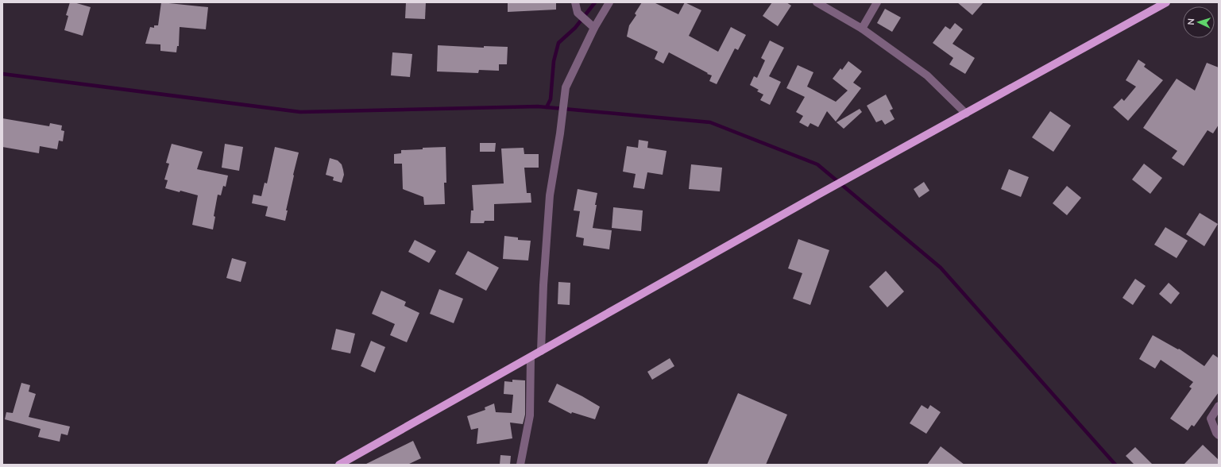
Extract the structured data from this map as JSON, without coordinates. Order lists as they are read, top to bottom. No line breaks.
{"north":"left"}
